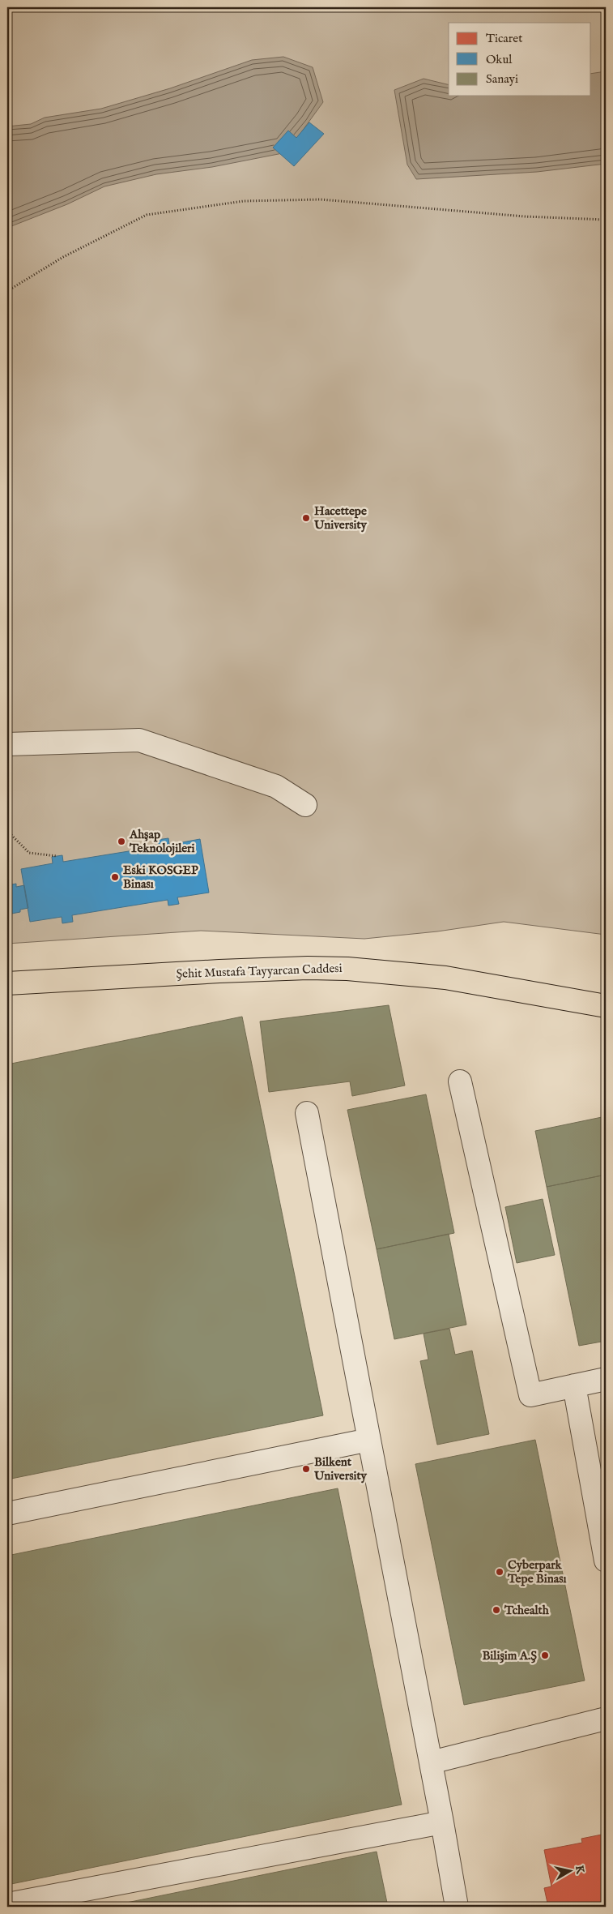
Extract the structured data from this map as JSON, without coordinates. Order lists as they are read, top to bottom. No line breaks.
{"streets":{"main road":["Şehit Mustafa Tayyarcan Caddesi"]},"places":["Hacettepe University","Ahşap Teknolojileri","Eski KOSGEP Binası","Bilkent University","Cyberpark Tepe Binası","Tchealth","Bilişim A.Ş"],"legend":["Ticaret","Okul","Sanayi"],"north":"right"}
